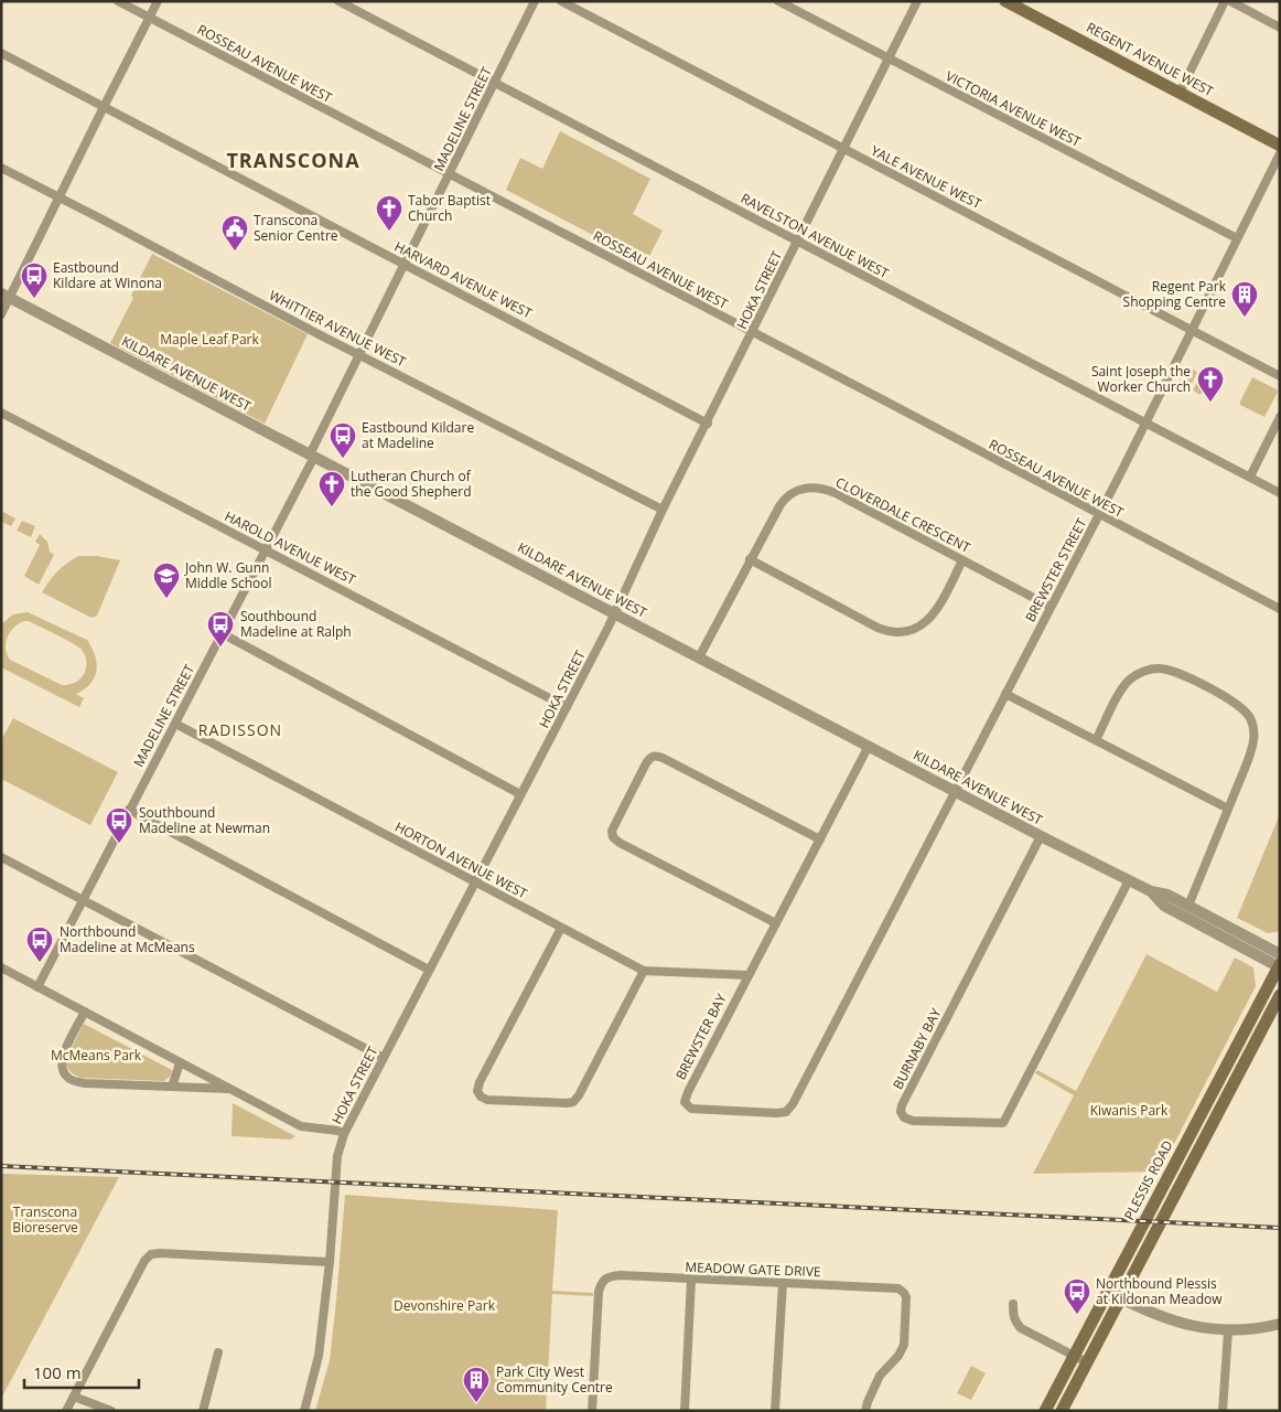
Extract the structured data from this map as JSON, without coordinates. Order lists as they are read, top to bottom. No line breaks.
{"streets":{"main road":["REGENT AVENUE WEST","PLESSIS ROAD"],"street":["ROSSEAU AVENUE WEST","VICTORIA AVENUE WEST","MADELINE STREET","YALE AVENUE WEST","RAVELSTON AVENUE WEST","HARVARD AVENUE WEST","HOKA STREET","WHITTIER AVENUE WEST","KILDARE AVENUE WEST","CLOVERDALE CRESCENT","HAROLD AVENUE WEST","BREWSTER STREET","HORTON AVENUE WEST","BREWSTER BAY","BURNABY BAY","MEADOW GATE DRIVE"]},"crossings":[["ROSSEAU AVENUE WEST","MADELINE STREET"],["ROSSEAU AVENUE WEST","HOKA STREET"],["ROSSEAU AVENUE WEST","BREWSTER STREET"],["VICTORIA AVENUE WEST","HOKA STREET"],["VICTORIA AVENUE WEST","BREWSTER STREET"],["MADELINE STREET","RAVELSTON AVENUE WEST"],["MADELINE STREET","HARVARD AVENUE WEST"],["MADELINE STREET","WHITTIER AVENUE WEST"],["MADELINE STREET","KILDARE AVENUE WEST"],["MADELINE STREET","HAROLD AVENUE WEST"],["MADELINE STREET","HORTON AVENUE WEST"],["YALE AVENUE WEST","HOKA STREET"],["YALE AVENUE WEST","BREWSTER STREET"],["RAVELSTON AVENUE WEST","HOKA STREET"],["RAVELSTON AVENUE WEST","BREWSTER STREET"],["HARVARD AVENUE WEST","HOKA STREET"],["HOKA STREET","WHITTIER AVENUE WEST"],["HOKA STREET","KILDARE AVENUE WEST"],["HOKA STREET","HAROLD AVENUE WEST"],["HOKA STREET","HORTON AVENUE WEST"],["KILDARE AVENUE WEST","CLOVERDALE CRESCENT"],["KILDARE AVENUE WEST","BREWSTER STREET"],["KILDARE AVENUE WEST","BREWSTER BAY"],["KILDARE AVENUE WEST","BURNABY BAY"],["KILDARE AVENUE WEST","PLESSIS ROAD"],["CLOVERDALE CRESCENT","BREWSTER STREET"],["BREWSTER STREET","BREWSTER BAY"],["HORTON AVENUE WEST","BREWSTER BAY"]],"districts":["TRANSCONA","RADISSON"],"parks":["Maple Leaf Park","McMeans Park","Kiwanis Park","Transcona Bioreserve","Devonshire Park"],"places":{"church":["Tabor Baptist Church","Saint Joseph the Worker Church","Lutheran Church of the Good Shepherd"],"public building":["Transcona Senior Centre"],"bus stop":["Eastbound Kildare at Winona","Eastbound Kildare at Madeline","Southbound Madeline at Ralph","Southbound Madeline at Newman","Northbound Madeline at McMeans","Northbound Plessis at Kildonan Meadow"],"building":["Regent Park Shopping Centre","Park City West Community Centre"],"school or university":["John W. Gunn Middle School"]},"scale_bar":"100 m"}
